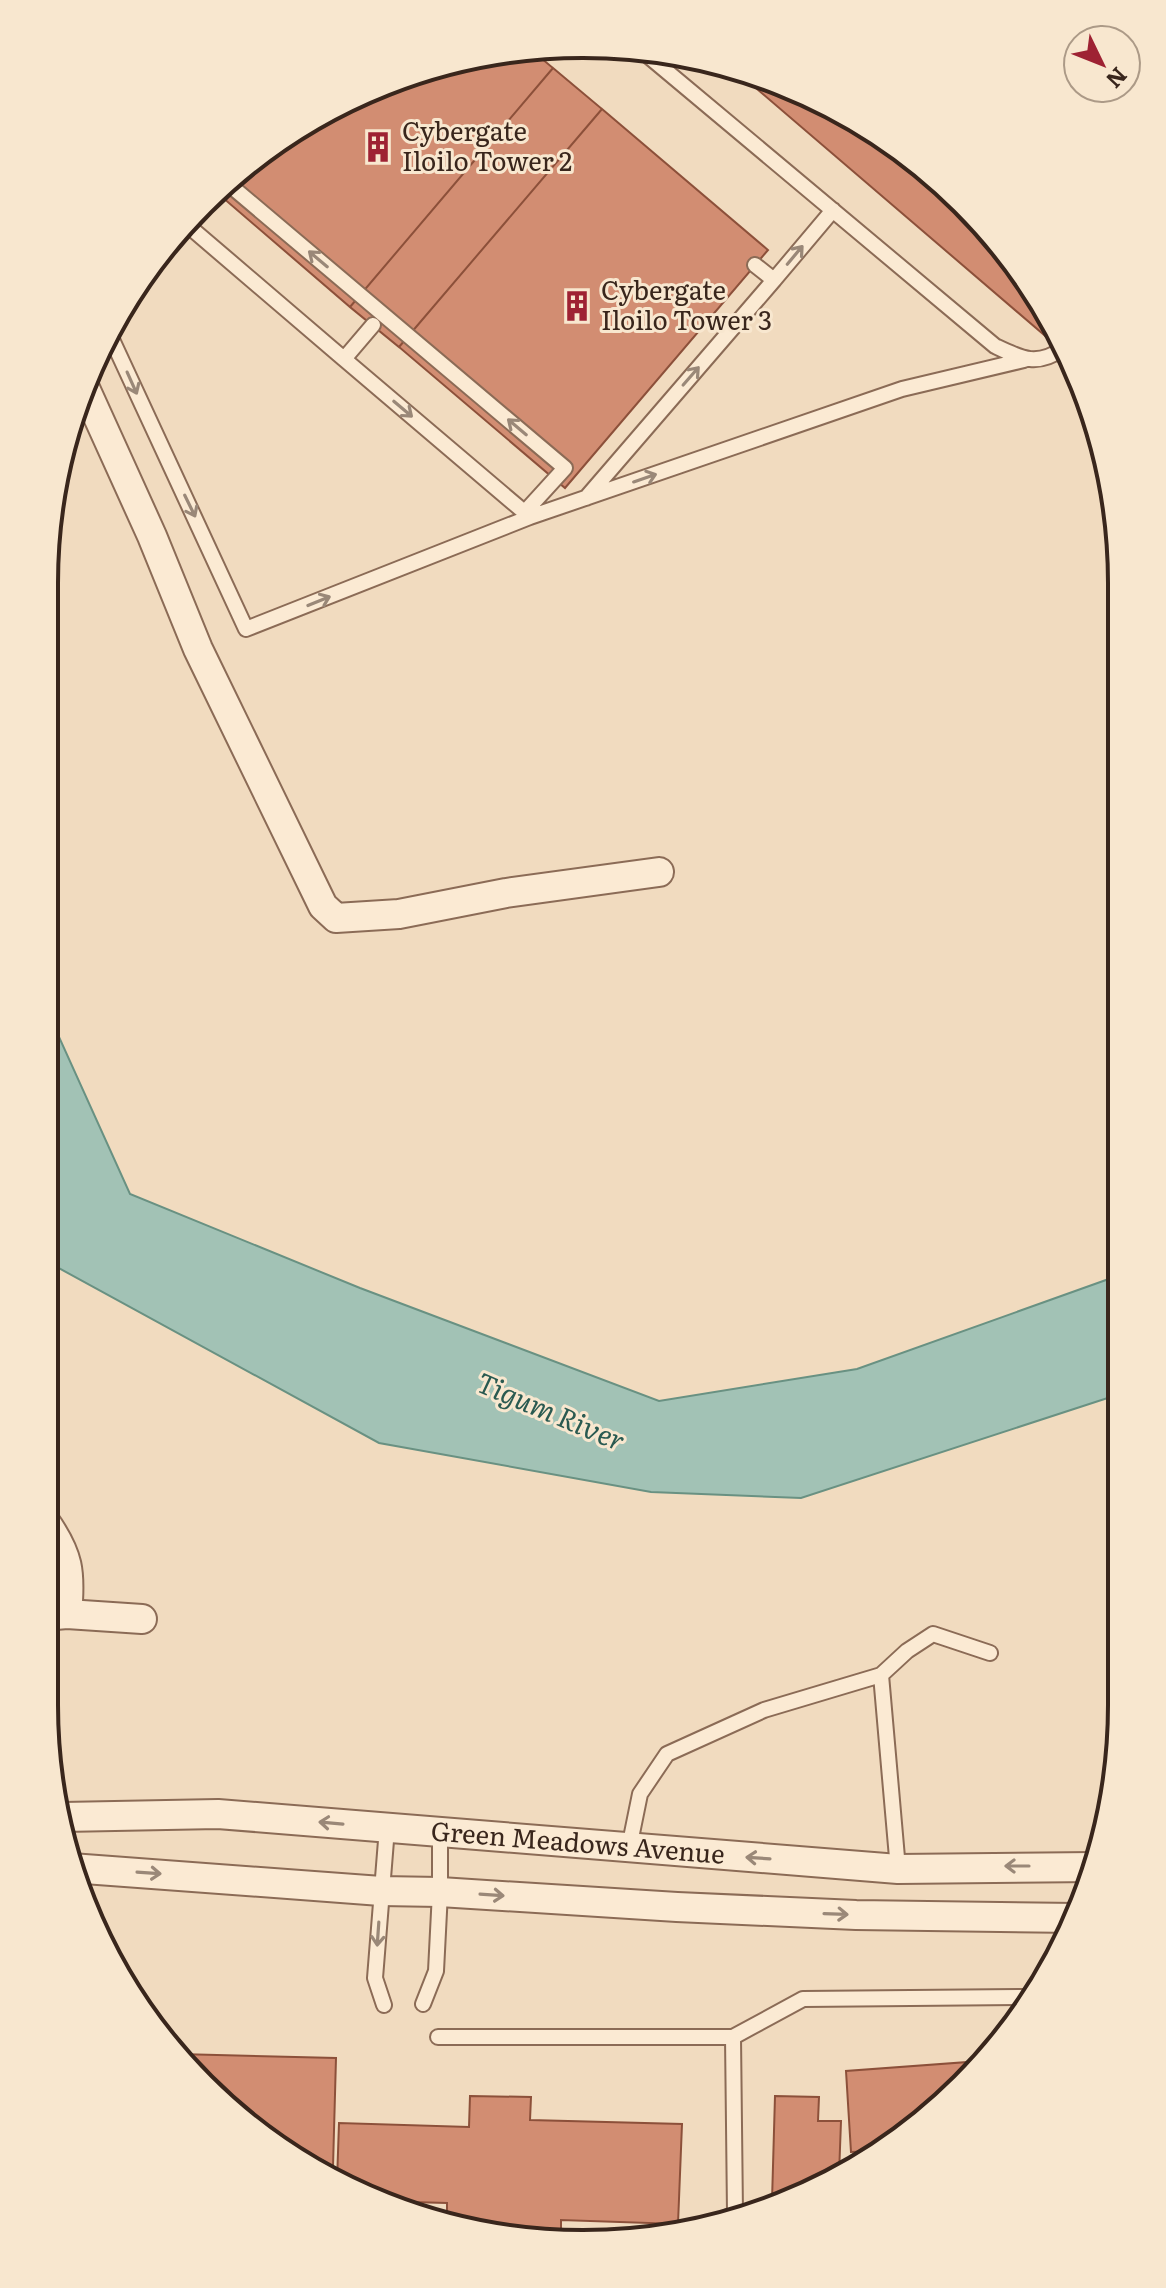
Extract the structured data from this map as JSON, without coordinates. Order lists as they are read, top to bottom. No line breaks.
{"streets":{"street":["Green Meadows Avenue"]},"water":["Tigum River"],"places":{"building":["Cybergate Iloilo Tower 2","Cybergate Iloilo Tower 3"]},"north":"bottom right"}
